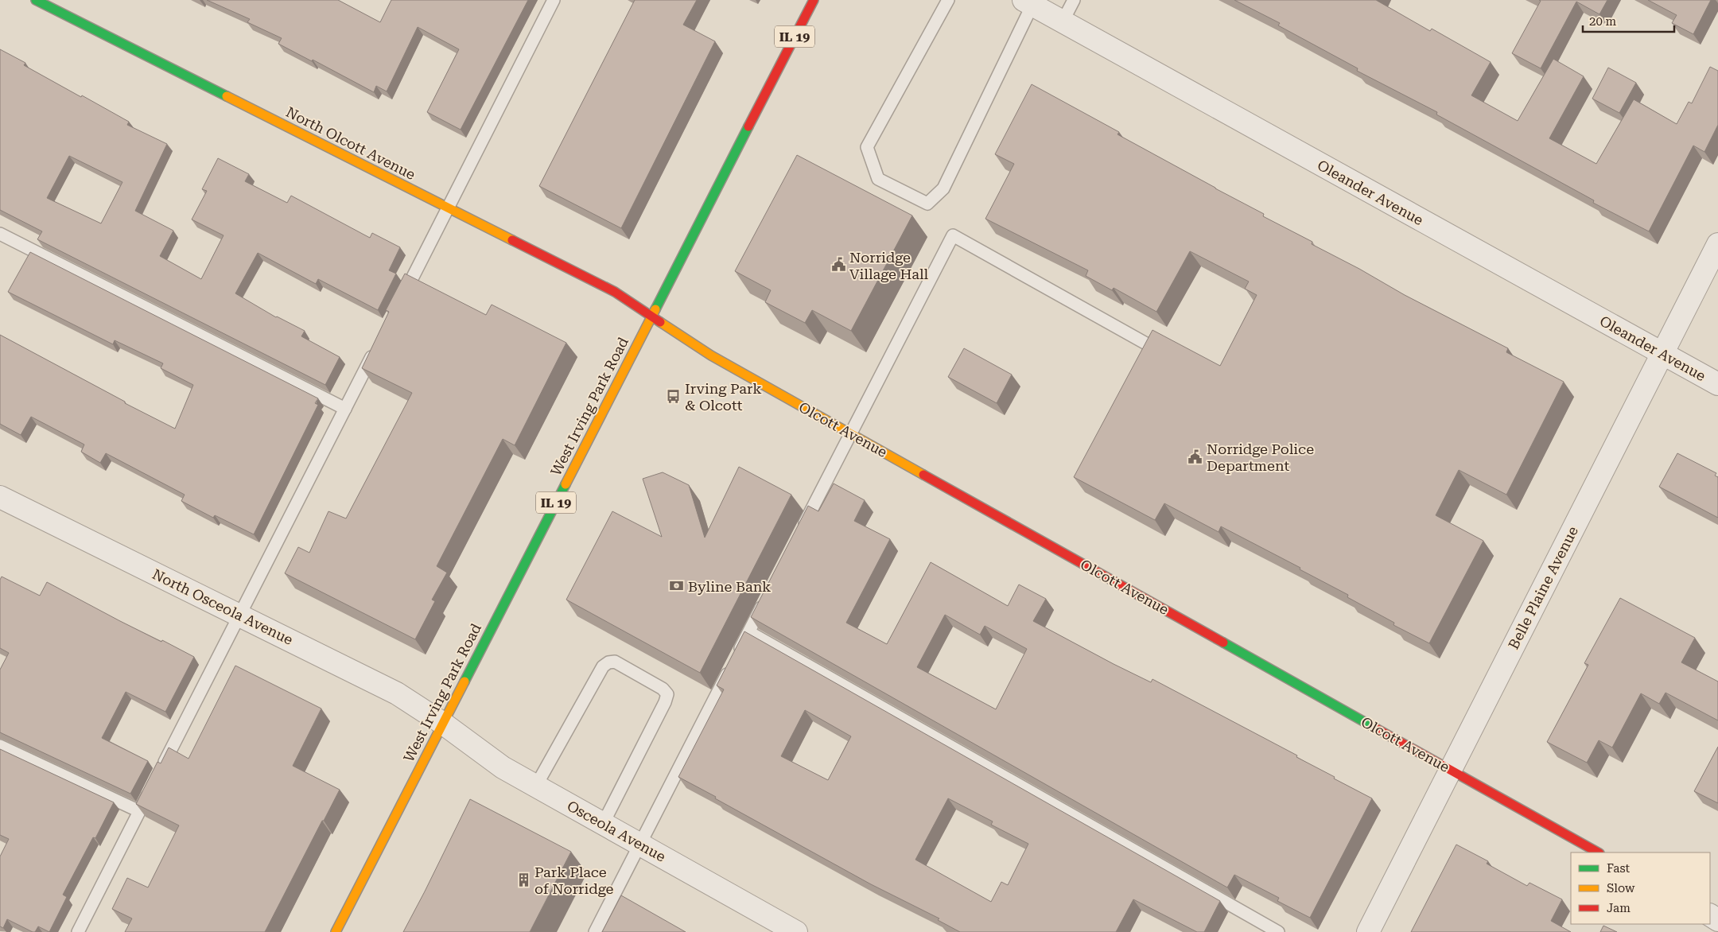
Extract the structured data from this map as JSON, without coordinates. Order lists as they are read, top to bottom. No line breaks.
{"streets":{"street":["IL 19","North Olcott Avenue","Oleander Avenue","West Irving Park Road","Olcott Avenue","Belle Plaine Avenue","North Osceola Avenue","Osceola Avenue"]},"crossings":[["North Olcott Avenue","West Irving Park Road"],["North Olcott Avenue","Olcott Avenue"],["Oleander Avenue","Belle Plaine Avenue"],["West Irving Park Road","Olcott Avenue"],["West Irving Park Road","North Osceola Avenue"],["West Irving Park Road","Osceola Avenue"],["Olcott Avenue","Belle Plaine Avenue"],["North Osceola Avenue","Osceola Avenue"]],"places":{"public building":["Norridge Village Hall","Norridge Police Department"],"bus stop":["Irving Park & Olcott"],"bank":["Byline Bank"],"building":["Park Place of Norridge"]},"legend":["Fast","Slow","Jam"],"scale_bar":"20 m"}
